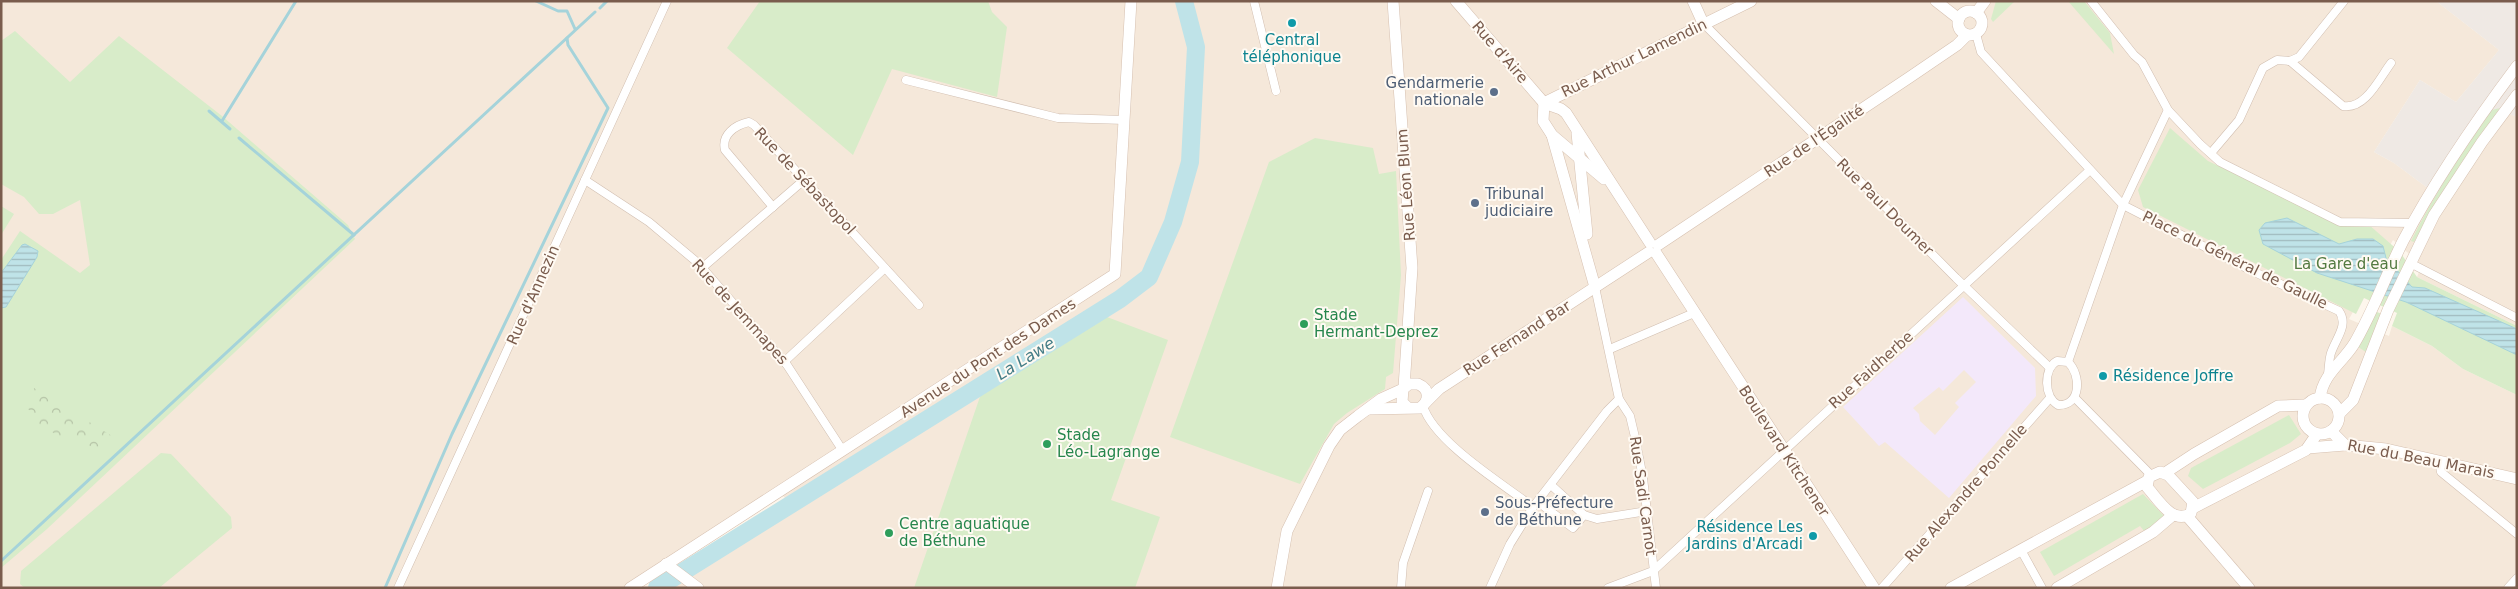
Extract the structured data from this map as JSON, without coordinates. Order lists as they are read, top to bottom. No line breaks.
{"streets":{"street":["Rue d'Aire","Rue Arthur Lamendin","Rue de l'Égalité","Rue de Sébastopol","Rue Léon Blum","Rue Paul Doumer","Place du Général de Gaulle","Rue d'Annezin","Rue de Jemmapes","Rue Fernand Bar","Avenue du Pont des Dames","Rue Faidherbe","Boulevard Kitchener","Rue du Beau Marais","Rue Alexandre Ponnelle","Rue Sadi Carnot"]},"crossings":[["Rue d'Aire","Rue Arthur Lamendin"],["Rue d'Aire","Boulevard Kitchener"],["Rue Arthur Lamendin","Rue Paul Doumer"],["Rue Arthur Lamendin","Boulevard Kitchener"],["Rue de l'Égalité","Rue Paul Doumer"],["Rue de l'Égalité","Place du Général de Gaulle"],["Rue de l'Égalité","Rue Fernand Bar"],["Rue de l'Égalité","Boulevard Kitchener"],["Rue de l'Égalité","Rue Sadi Carnot"],["Rue Léon Blum","Rue Fernand Bar"],["Rue Paul Doumer","Rue Faidherbe"],["Place du Général de Gaulle","Rue Faidherbe"],["Rue d'Annezin","Rue de Jemmapes"],["Rue de Jemmapes","Avenue du Pont des Dames"],["Rue Fernand Bar","Rue Sadi Carnot"],["Rue Faidherbe","Boulevard Kitchener"],["Rue Faidherbe","Rue Sadi Carnot"]],"water":["La Lawe"],"parks":["La Gare d'eau"],"places":["Central téléphonique","Gendarmerie nationale","Tribunal judiciaire","Stade Hermant-Deprez","Résidence Joffre","Stade Léo-Lagrange","Sous-Préfecture de Béthune","Centre aquatique de Béthune","Résidence Les Jardins d'Arcadi"]}
